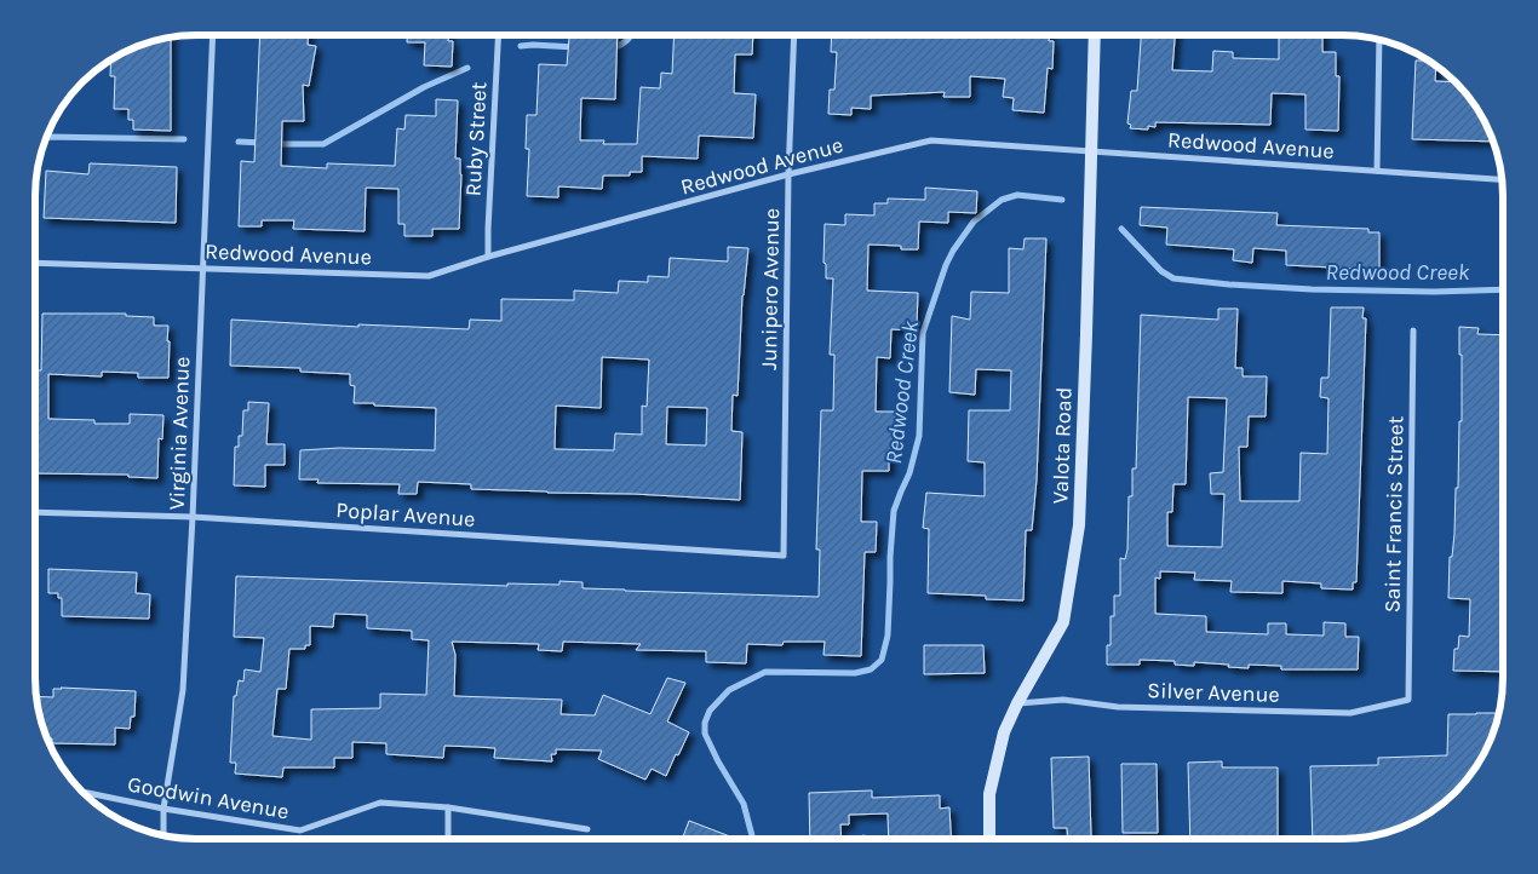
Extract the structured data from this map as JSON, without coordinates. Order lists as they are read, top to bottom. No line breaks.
{"streets":{"street":["Ruby Street","Redwood Avenue","Junipero Avenue","Virginia Avenue","Valota Road","Poplar Avenue","Saint Francis Street","Silver Avenue","Goodwin Avenue"]},"crossings":[["Ruby Street","Redwood Avenue"],["Redwood Avenue","Junipero Avenue"],["Redwood Avenue","Virginia Avenue"],["Redwood Avenue","Valota Road"],["Junipero Avenue","Poplar Avenue"],["Virginia Avenue","Poplar Avenue"],["Virginia Avenue","Goodwin Avenue"],["Valota Road","Silver Avenue"],["Saint Francis Street","Silver Avenue"]],"water":["Redwood Creek"]}
